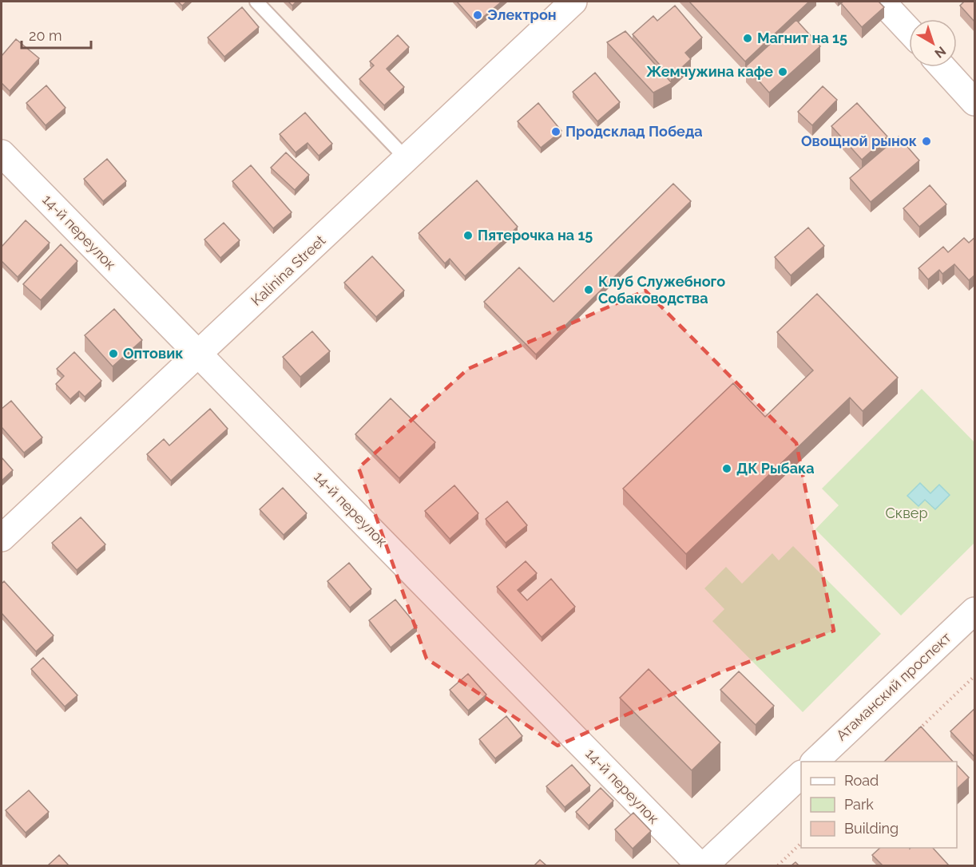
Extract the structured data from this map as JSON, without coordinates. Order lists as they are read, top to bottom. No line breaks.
{"streets":{"street":["14-й переулок","Kalinina Street","Атаманский проспект"]},"crossings":[["14-й переулок","Kalinina Street"]],"parks":["Сквер"],"places":["Электрон","Магнит на 15","Жемчужина кафе","Продсклад Победа","Овощной рынок","Пятерочка на 15","Клуб Служебного Собаководства","Оптовик","ДК Рыбака"],"legend":["Road","Park","Building"],"scale_bar":"20 m","north":"bottom right"}
